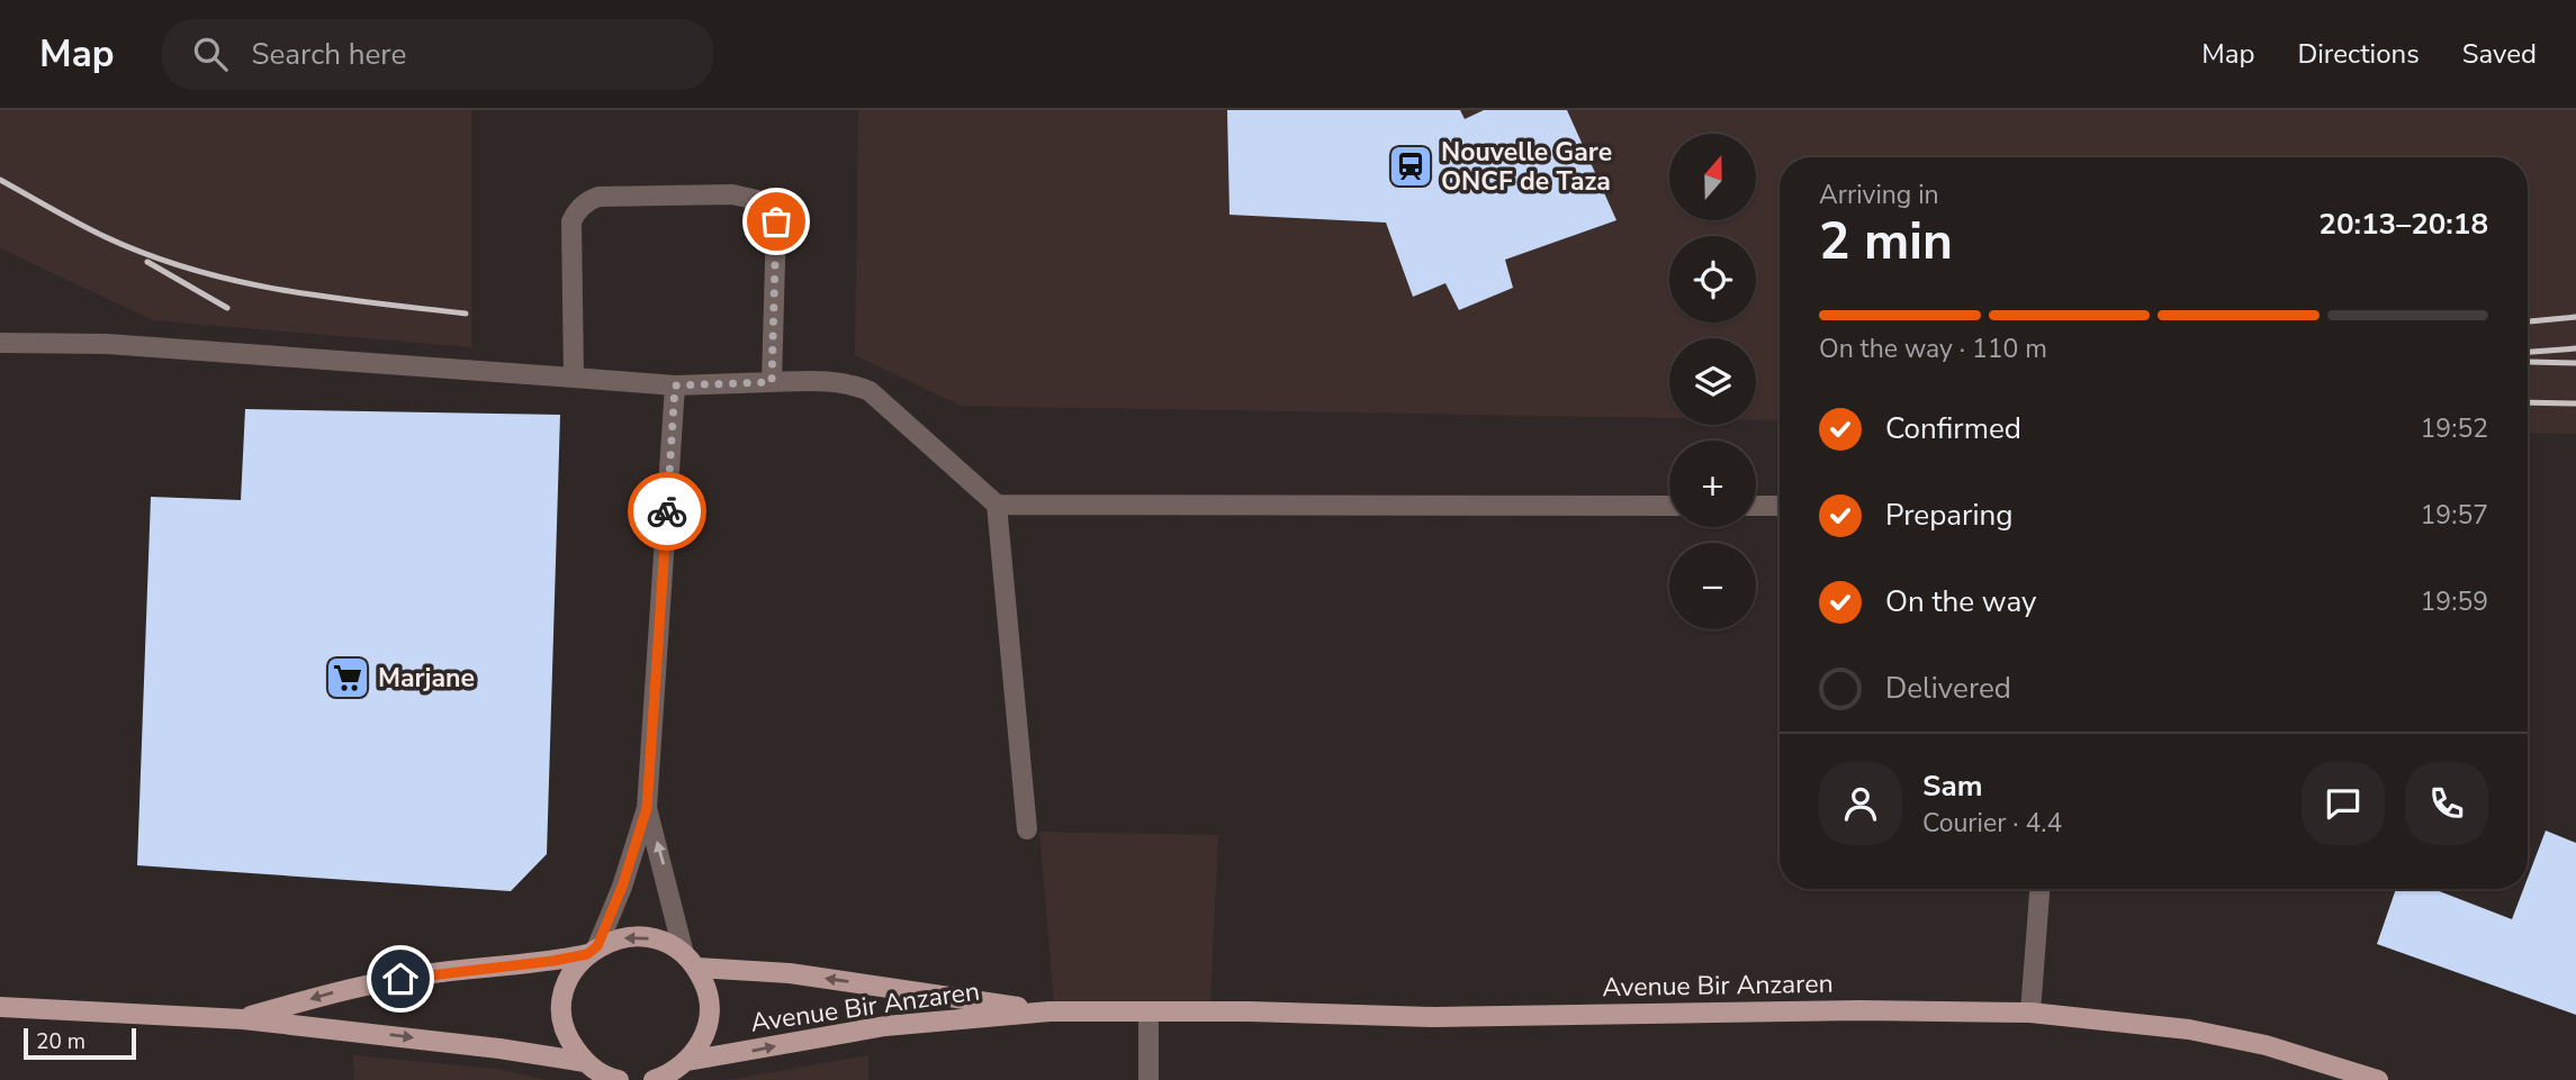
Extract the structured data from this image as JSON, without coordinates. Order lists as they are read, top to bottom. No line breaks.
{"streets":{"main road":["Avenue Bir Anzaren"]},"places":{"station":["Nouvelle Gare ONCF de Taza"],"supermarket":["Marjane"]},"scale_bar":"20 m","north":"top","page":{"header":"Map","search":"Search here","nav":["Map","Directions","Saved"],"map_buttons":["+","−"],"heading":["2 min","Arriving in","20:13–20:18"],"panel":["Sam","Courier · 4.4"],"bar":"On the way · 110 m","list":[["Confirmed","19:52"],["Preparing","19:57"],["On the way","19:59"],"Delivered"],"scale":"20 m"}}
